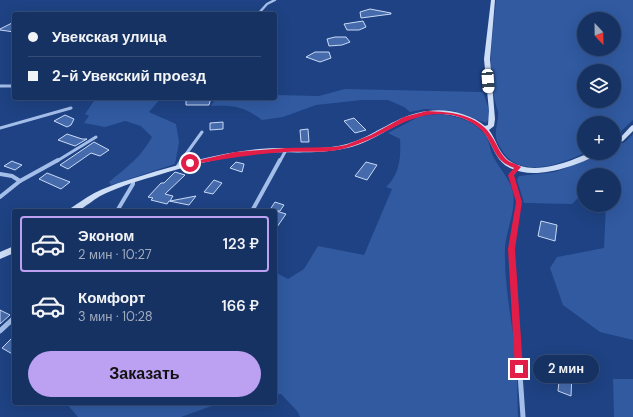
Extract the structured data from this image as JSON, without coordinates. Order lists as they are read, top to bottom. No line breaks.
{"north":"bottom","page":{"map_buttons":["+","−"],"banner":["Увекская улица","2-й Увекский проезд"],"list":[{"name":"Эконом","note":"2 мин · 10:27","value":"123 ₽"},{"name":"Комфорт","note":"3 мин · 10:28","value":"166 ₽"}],"buttons":"Заказать","bubble":"2 мин"}}
